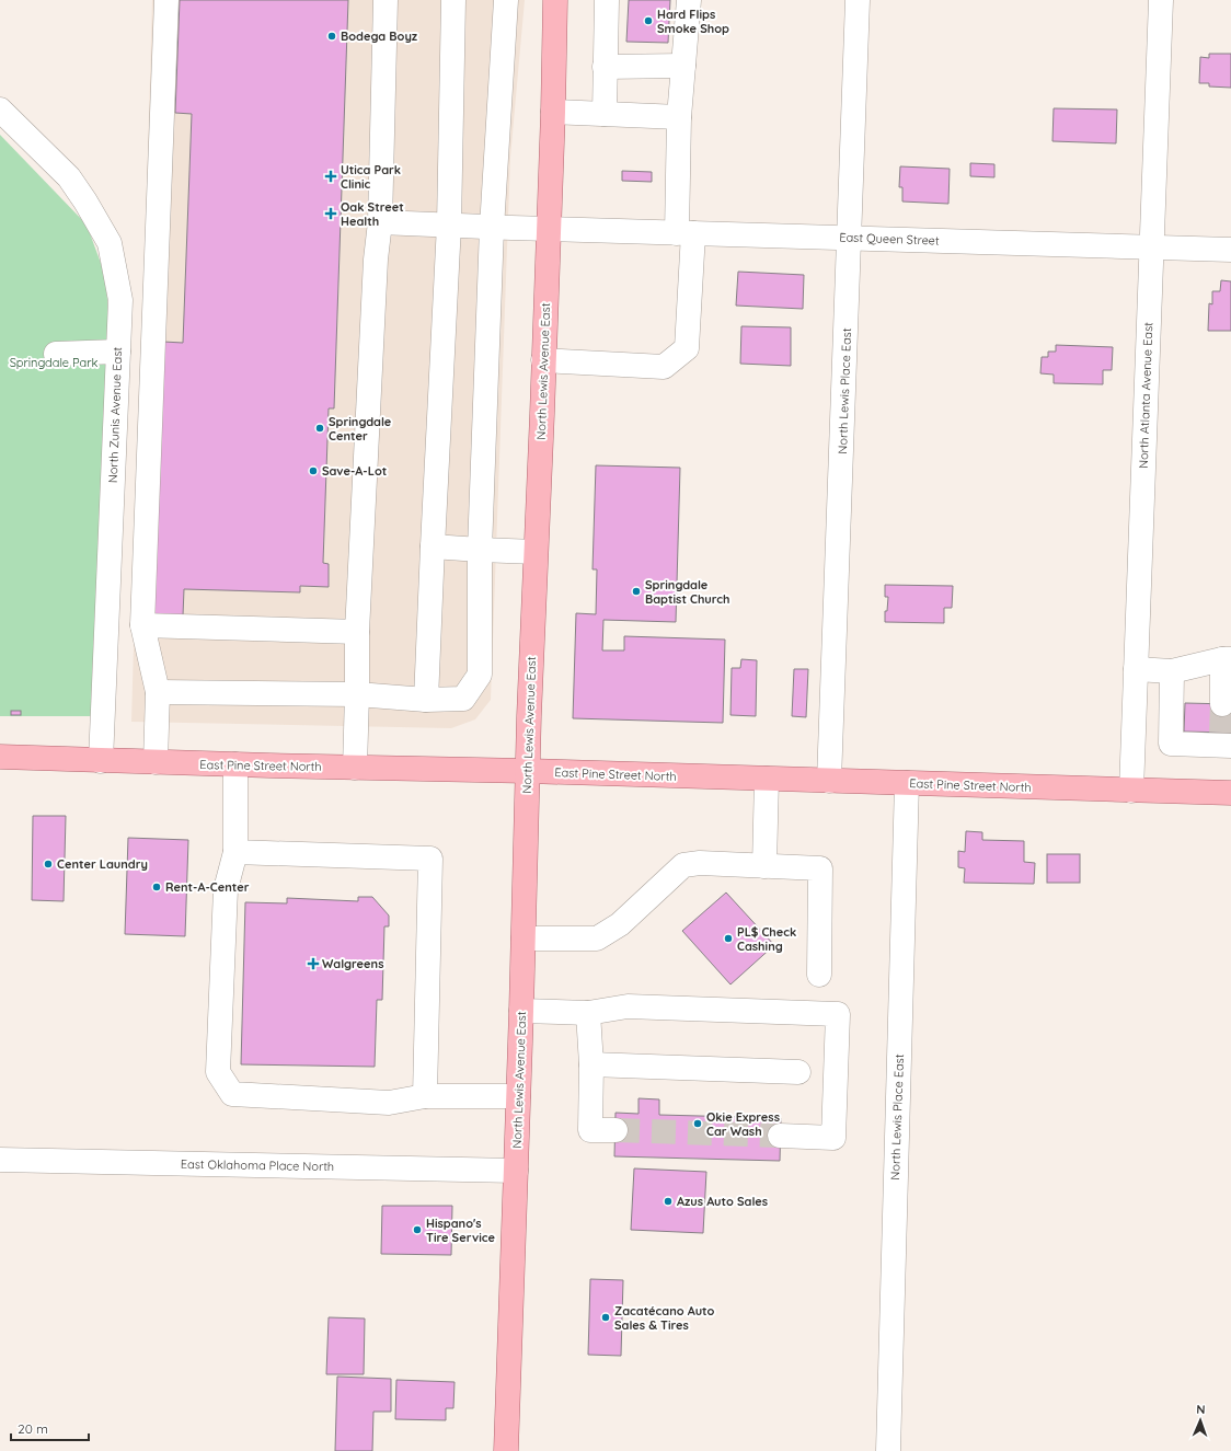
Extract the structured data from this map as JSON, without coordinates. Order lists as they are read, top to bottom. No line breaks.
{"streets":{"main road":["North Lewis Avenue East","East Pine Street North"],"street":["East Queen Street","North Lewis Place East","North Atlanta Avenue East","North Zunis Avenue East","East Oklahoma Place North"]},"crossings":[["East Queen Street","North Lewis Avenue East"],["East Queen Street","North Lewis Place East"],["East Queen Street","North Atlanta Avenue East"],["North Lewis Avenue East","East Pine Street North"],["North Lewis Avenue East","East Oklahoma Place North"],["North Lewis Place East","East Pine Street North"],["North Atlanta Avenue East","East Pine Street North"],["North Zunis Avenue East","East Pine Street North"]],"parks":["Springdale Park"],"places":{"other":["Hard Flips Smoke Shop","Bodega Boyz","Springdale Center","Save-A-Lot","Springdale Baptist Church","Center Laundry","Rent-A-Center","PL$ Check Cashing","Okie Express Car Wash","Azus Auto Sales","Hispano's Tire Service","Zacatécano Auto Sales & Tires"],"health":["Utica Park Clinic","Oak Street Health","Walgreens"]},"scale_bar":"20 m","north":"top"}
